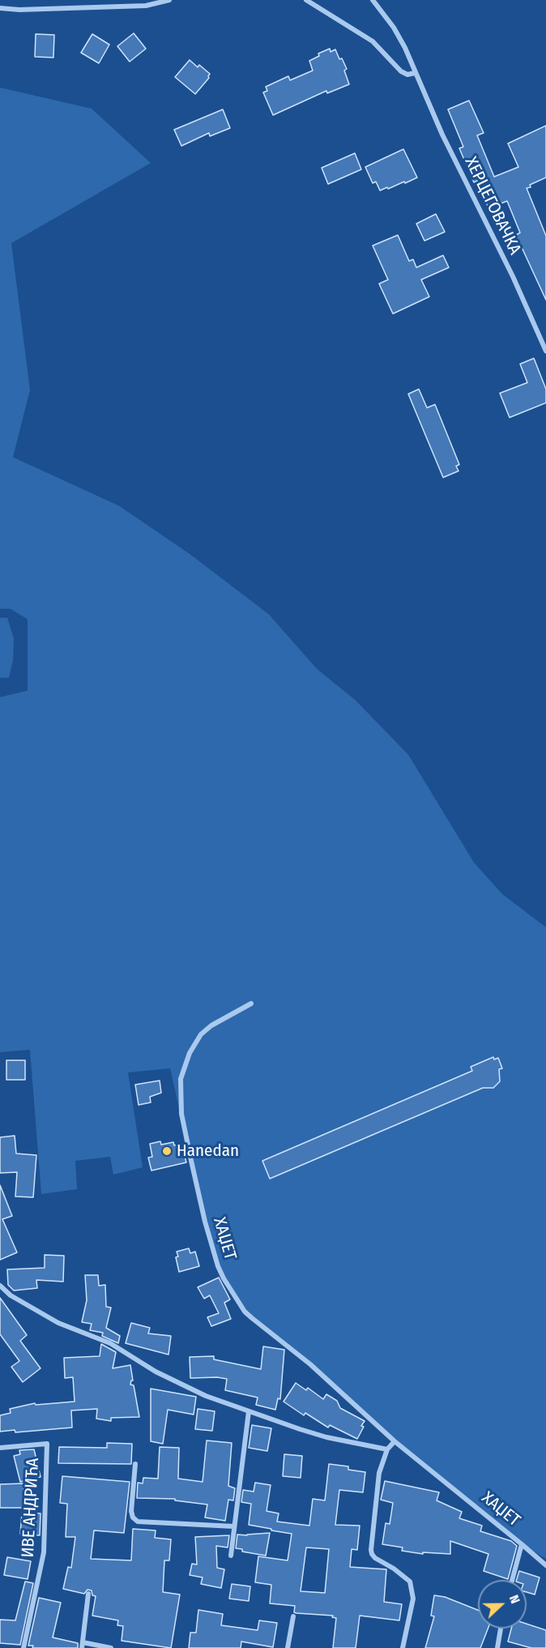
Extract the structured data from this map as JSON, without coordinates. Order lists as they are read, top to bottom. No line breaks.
{"streets":{"street":["ХЕРЦЕГОВАЧКА","ХАЏЕТ","ИВЕ АНДРИЋА"]},"places":["Hanedan"],"north":"right"}
